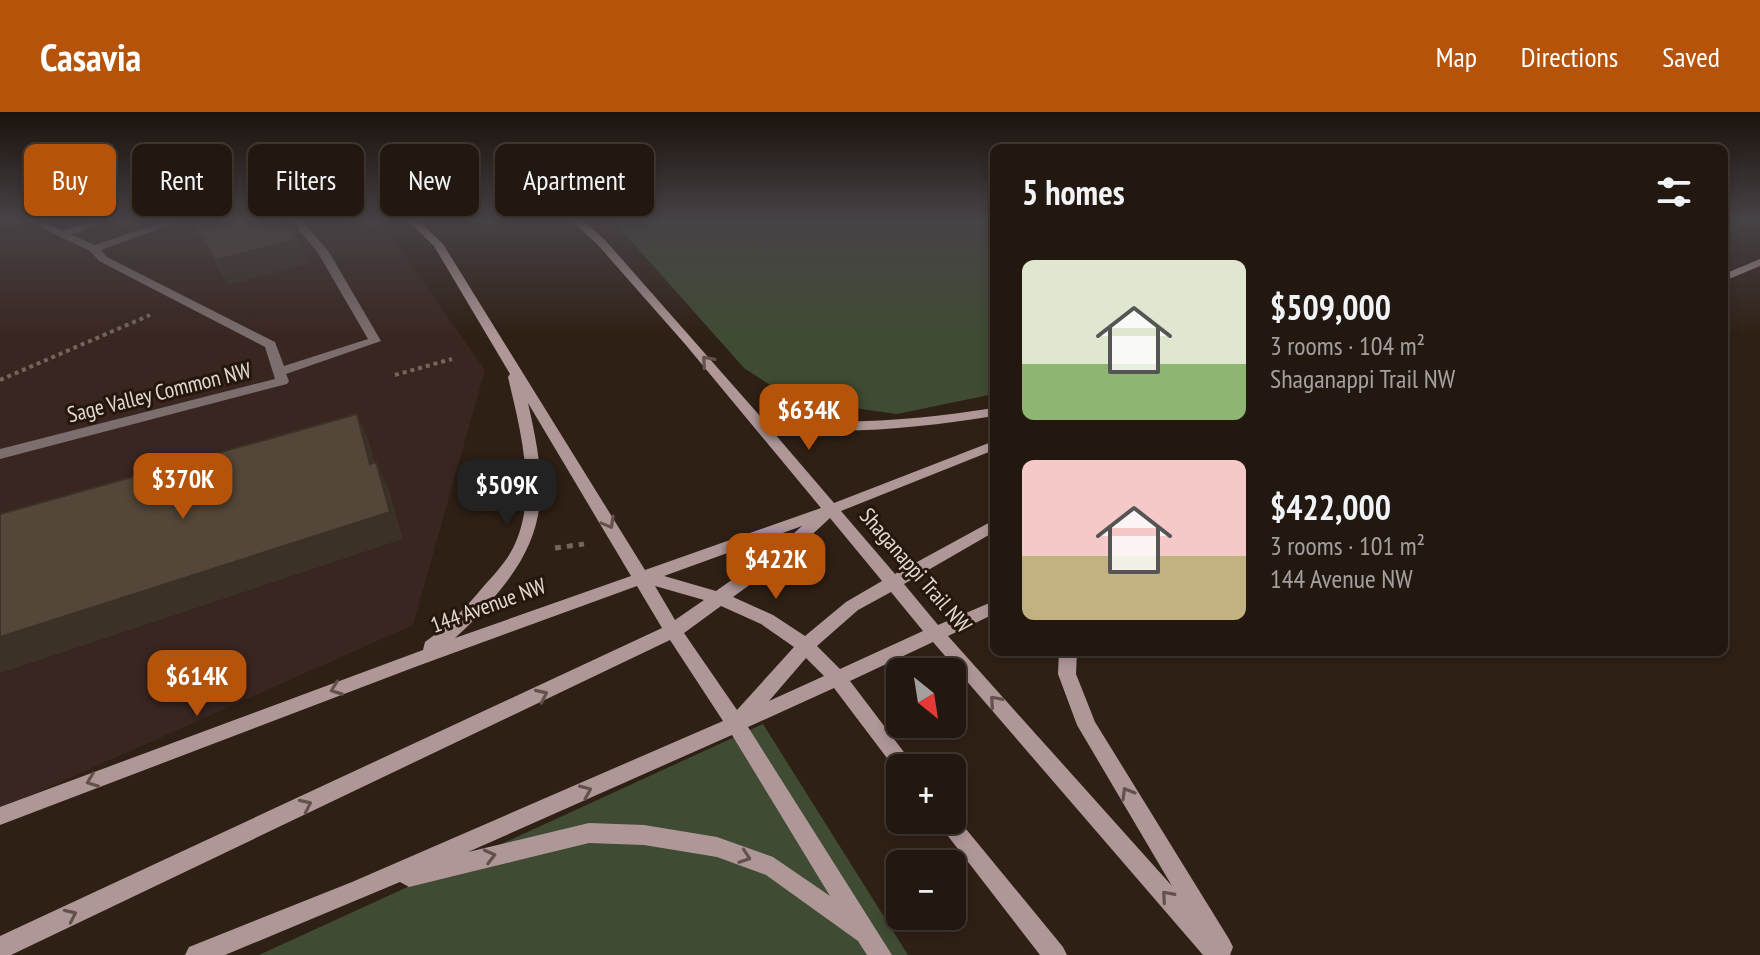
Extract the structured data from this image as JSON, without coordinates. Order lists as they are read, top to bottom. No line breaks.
{"streets":{"main road":["Shaganappi Trail NW","144 Avenue NW"],"lane":["Sage Valley Common NW"]},"crossings":[["Shaganappi Trail NW","144 Avenue NW"]],"north":"bottom right","page":{"header":"Casavia","nav":["Map","Directions","Saved"],"chip":["Buy","Rent","Filters","New","Apartment"],"heading":"5 homes","list":[{"name":"$509,000","note":"3 rooms · 104 m² · Shaganappi Trail NW"},{"name":"$422,000","note":"3 rooms · 101 m² · 144 Avenue NW"}],"price":["$634K","$370K","$509K","$422K","$614K"],"map_buttons":["+","−"]}}
